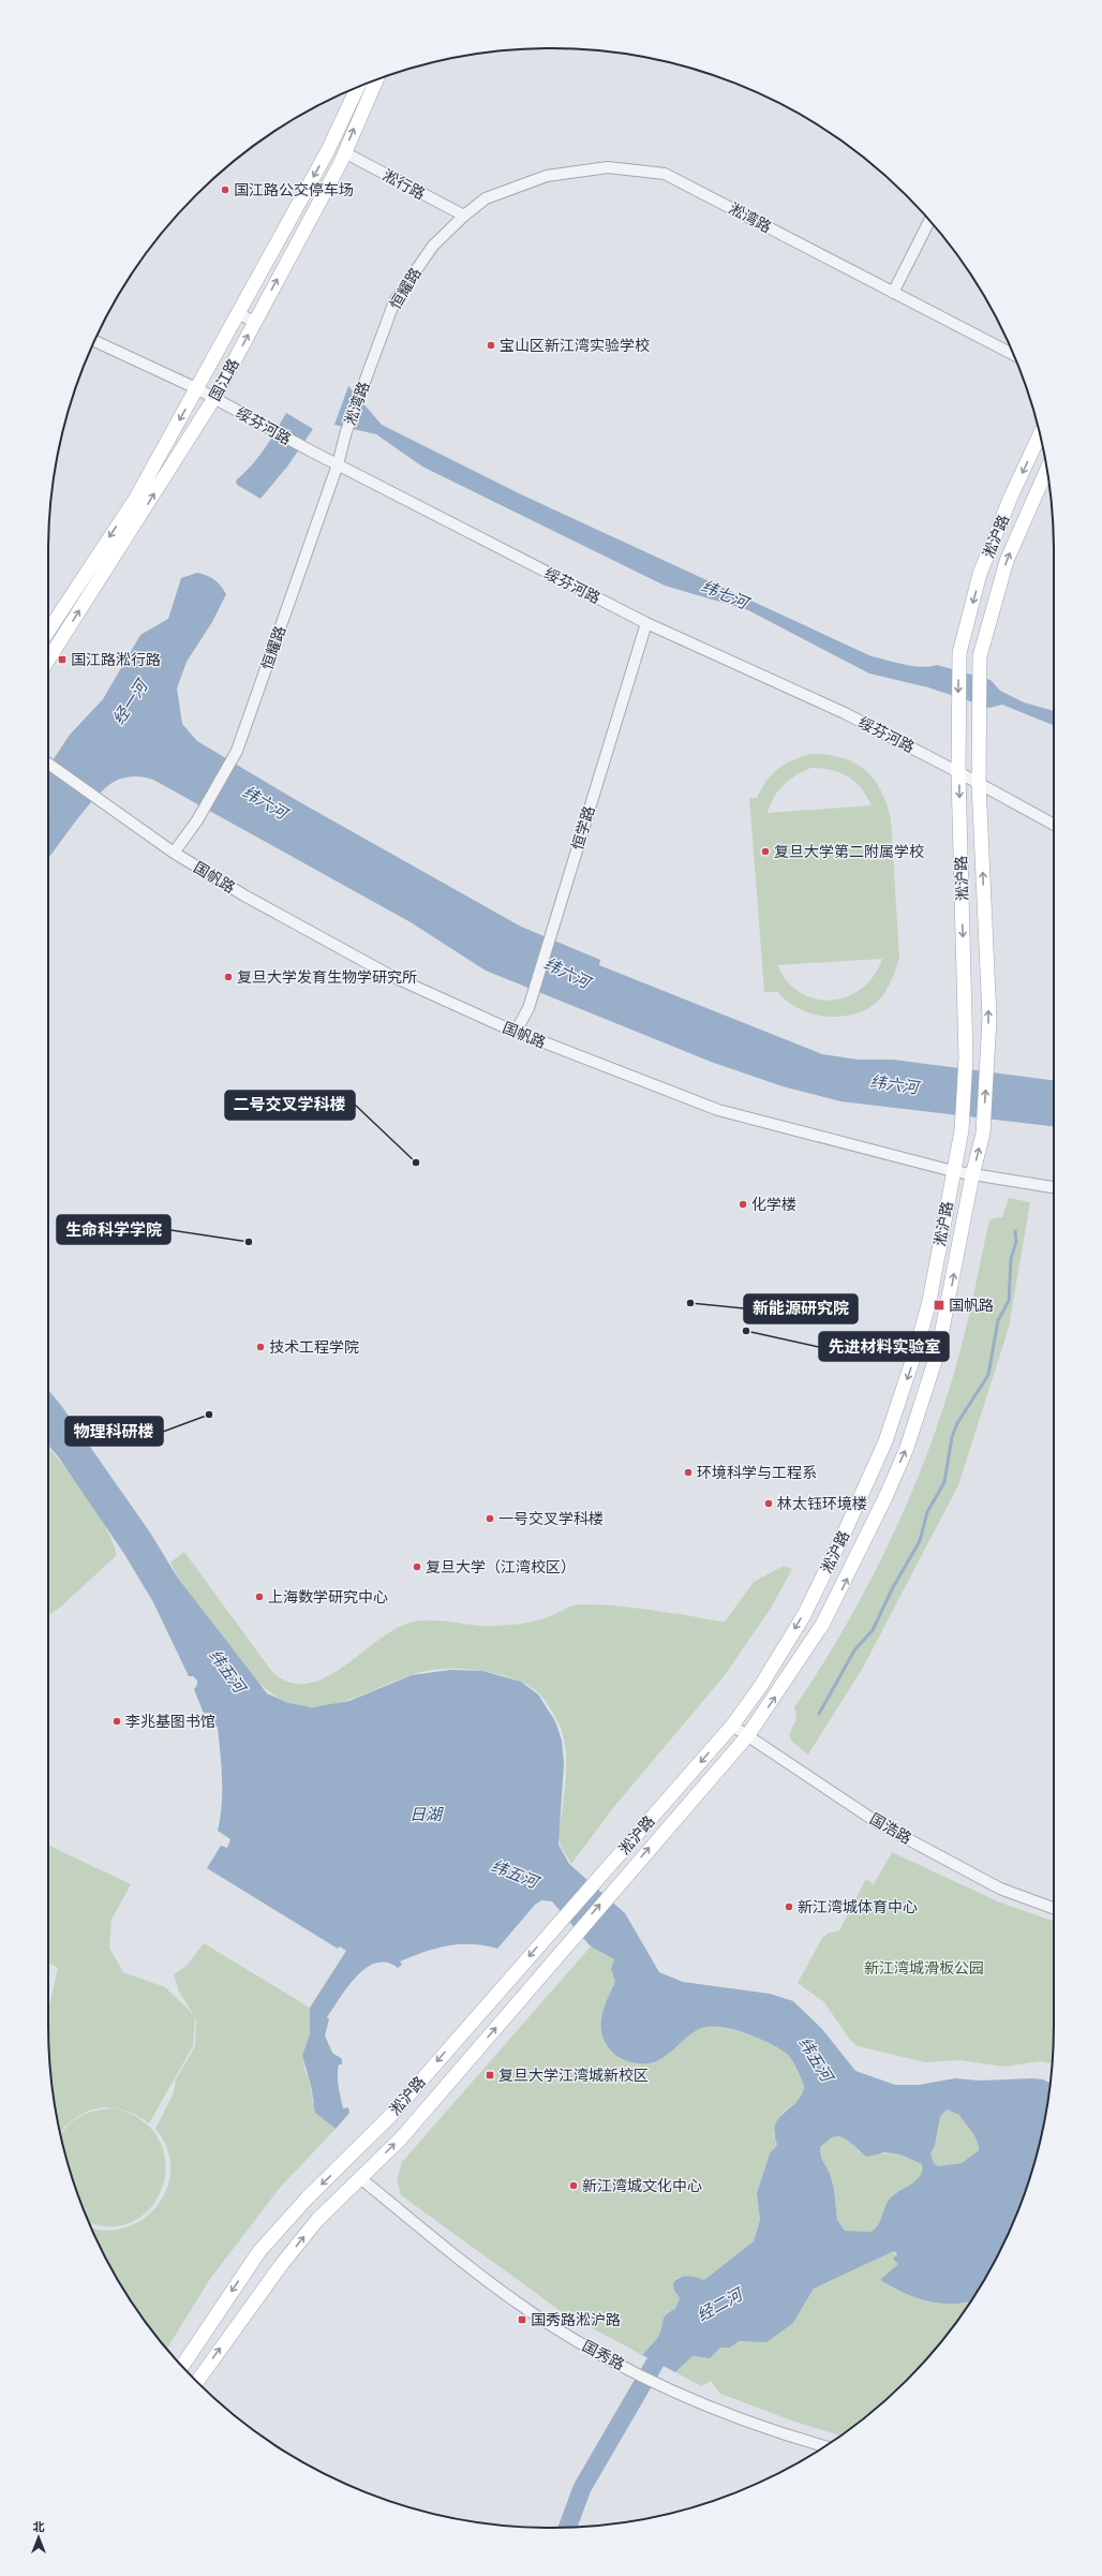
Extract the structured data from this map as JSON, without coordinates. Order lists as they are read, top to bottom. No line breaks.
{"streets":{"main road":["国江路","淞沪路","国秀路"],"street":["淞行路","淞湾路","恒耀路","绥芬河路","恒学路","国帆路","国浩路"]},"crossings":[["淞行路","淞湾路"],["淞行路","恒耀路"],["淞行路","国江路"],["淞湾路","恒耀路"],["恒耀路","绥芬河路"],["恒耀路","国帆路"],["国江路","绥芬河路"],["绥芬河路","淞沪路"],["绥芬河路","恒学路"],["淞沪路","国帆路"],["淞沪路","国浩路"],["淞沪路","国秀路"],["恒学路","国帆路"]],"water":["纬七河","经一河","纬六河","纬五河","日湖","经二河"],"parks":["新江湾城滑板公园"],"places":{"other":["国江路公交停车场","宝山区新江湾实验学校","复旦大学第二附属学校","复旦大学发育生物学研究所","二号交叉学科楼","化学楼","生命科学学院","新能源研究院","先进材料实验室","技术工程学院","物理科研楼","环境科学与工程系","林太钰环境楼","一号交叉学科楼","复旦大学（江湾校区）","上海数学研究中心","李兆基图书馆","新江湾城体育中心","新江湾城文化中心"],"transit":["国江路淞行路","国帆路","复旦大学江湾城新校区","国秀路淞沪路"]},"north":"top"}
